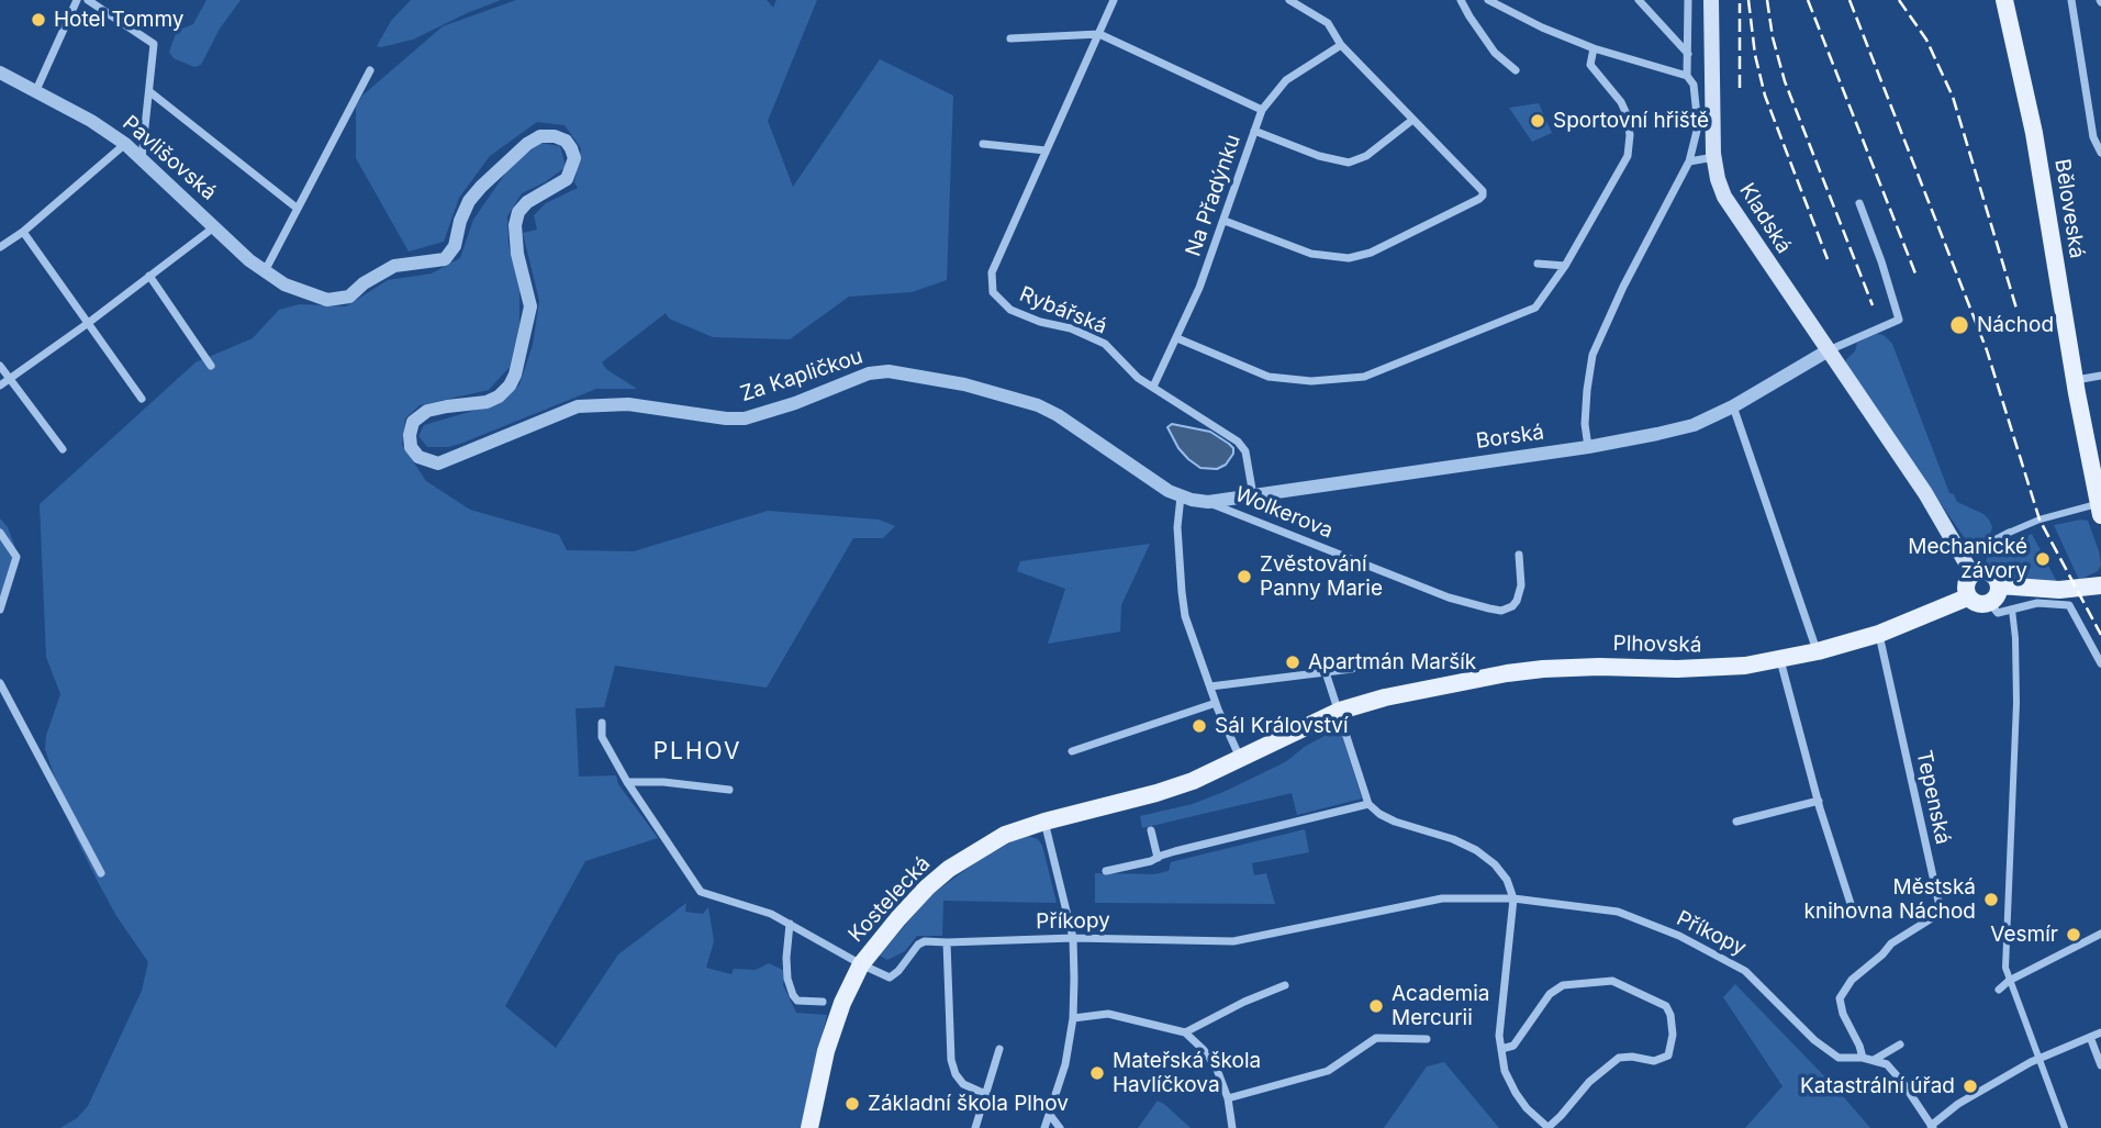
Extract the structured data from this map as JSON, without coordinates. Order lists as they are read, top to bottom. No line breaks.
{"streets":{"main road":["Běloveská","Kladská","Plhovská","Kostelecká"],"street":["Pavlišovská","Na Přadýnku","Rybářská","Za Kapličkou","Borská","Wolkerova","Tepenská","Příkopy"]},"crossings":[["Pavlišovská","Za Kapličkou"],["Na Přadýnku","Rybářská"],["Kladská","Borská"],["Kladská","Plhovská"],["Rybářská","Borská"],["Za Kapličkou","Borská"],["Borská","Wolkerova"],["Plhovská","Tepenská"],["Plhovská","Kostelecká"],["Tepenská","Příkopy"],["Kostelecká","Příkopy"]],"districts":["PLHOV"],"places":["Hotel Tommy","Sportovní hřiště","Náchod","Mechanické závory","Zvěstování Panny Marie","Apartmán Maršík","Sál Království","Městská knihovna Náchod","Vesmír","Academia Mercurii","Mateřská škola Havlíčkova","Katastrální úřad","Základní škola Plhov"]}
